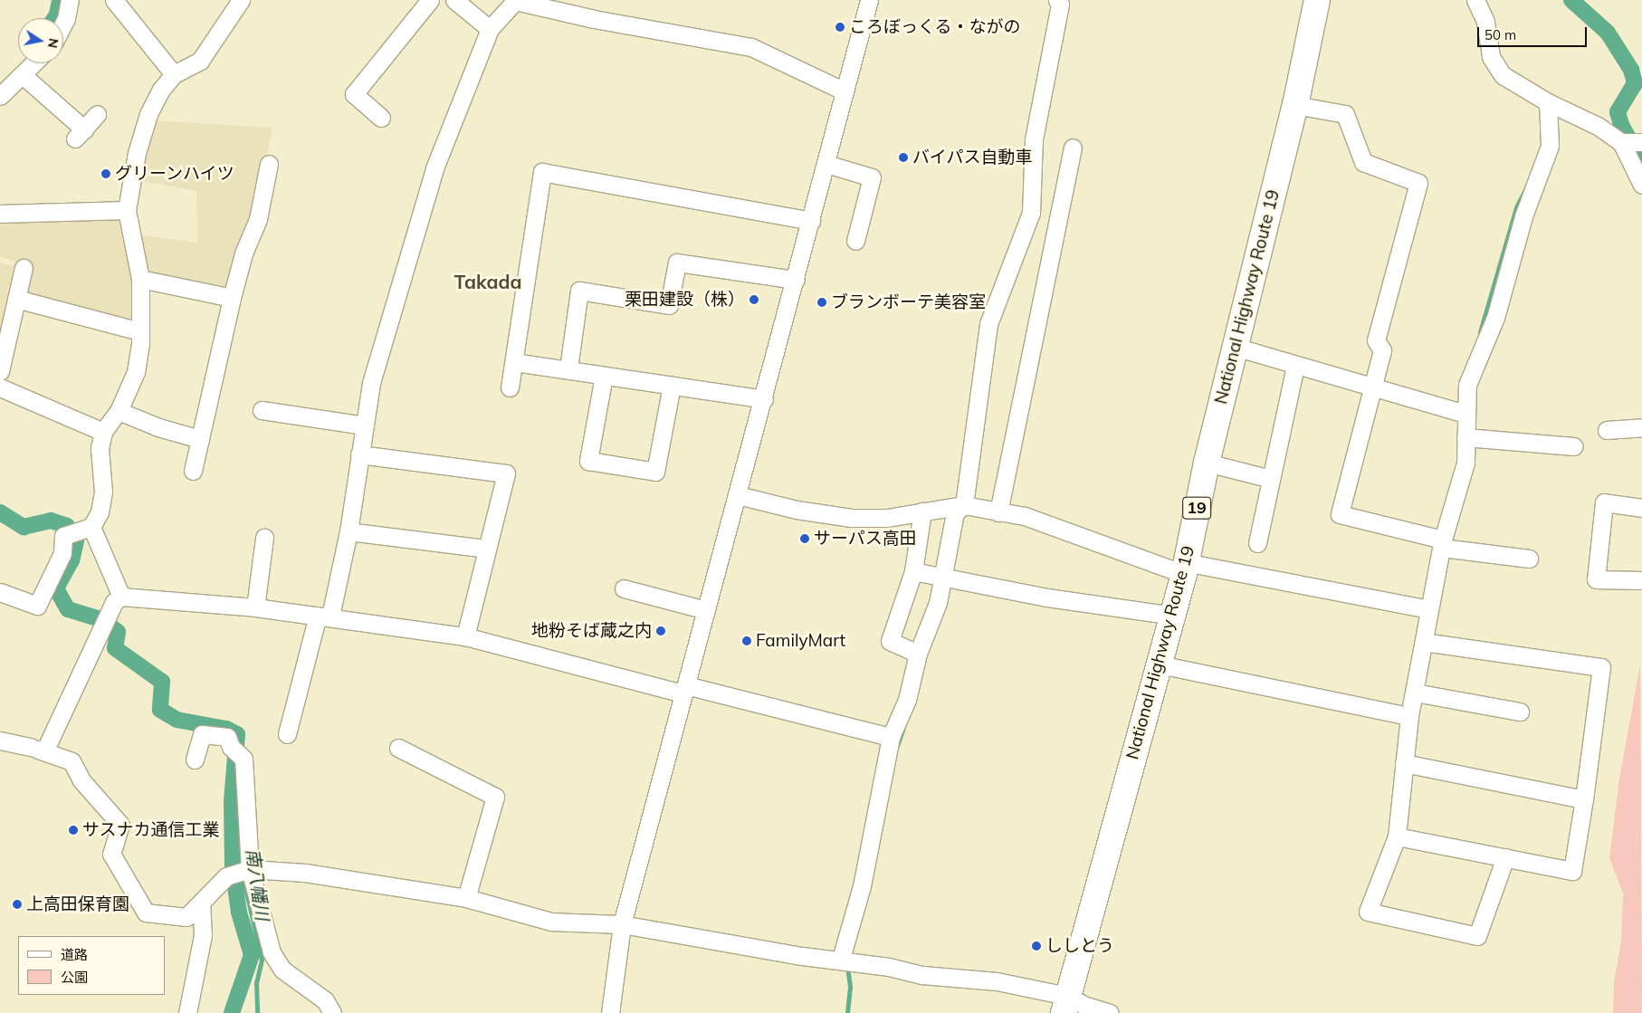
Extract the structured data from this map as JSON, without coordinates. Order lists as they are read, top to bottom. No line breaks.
{"streets":{"highway":["National Highway Route 19","19"]},"districts":["Takada"],"water":["南八幡川"],"places":["ころぼっくる・ながの","バイパス自動車","グリーンハイツ","栗田建設（株）","ブランボーテ美容室","サーパス高田","地粉そば蔵之内","FamilyMart","サスナカ通信工業","上高田保育園","ししとう"],"legend":["道路","公園"],"scale_bar":"50 m","north":"right"}
